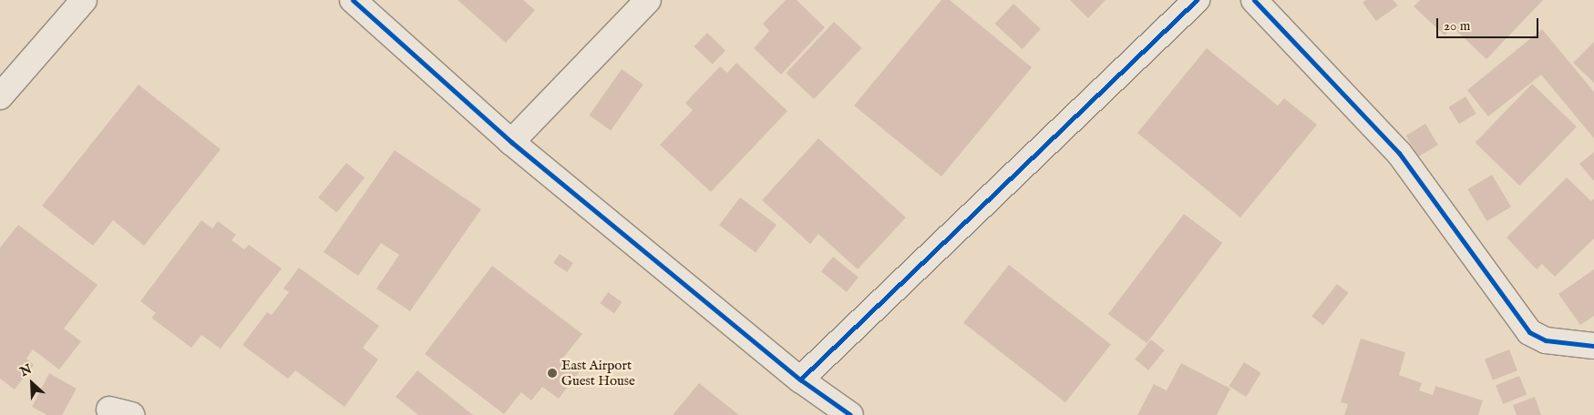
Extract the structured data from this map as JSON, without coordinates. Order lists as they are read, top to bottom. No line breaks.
{"places":["East Airport Guest House"],"scale_bar":"20 m","north":"top left"}
